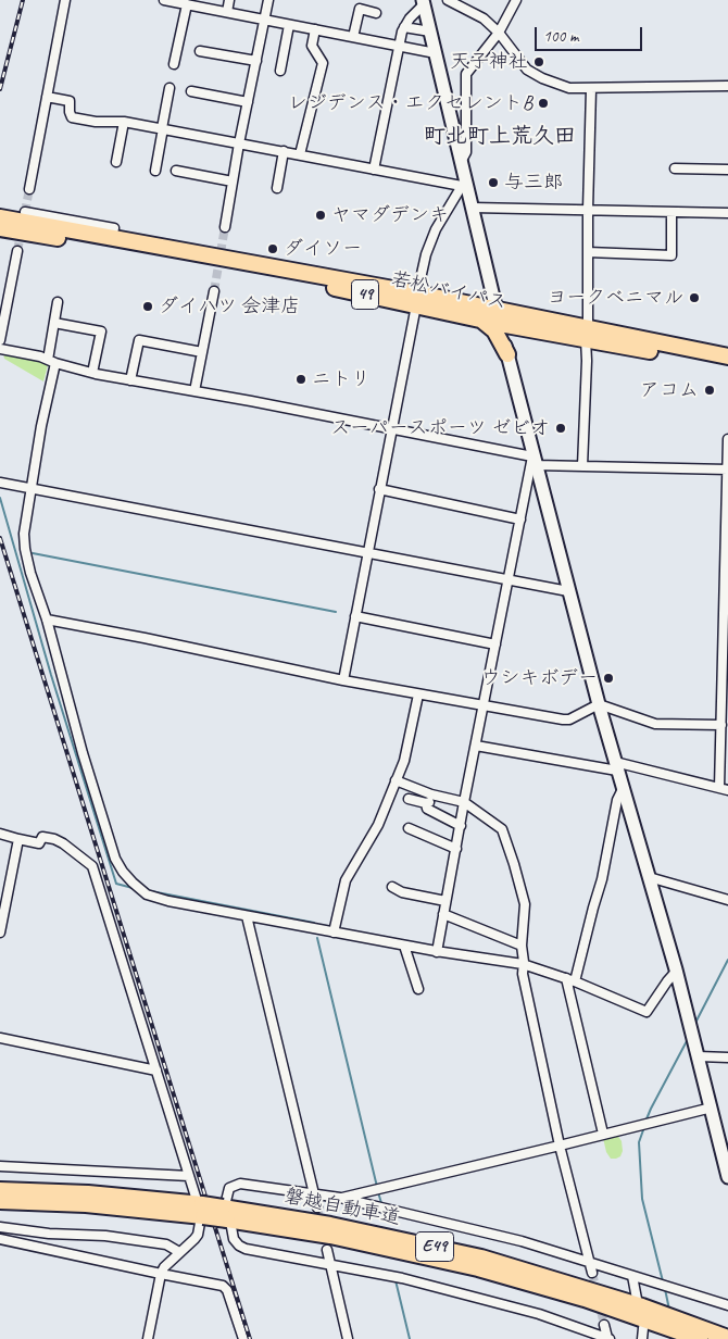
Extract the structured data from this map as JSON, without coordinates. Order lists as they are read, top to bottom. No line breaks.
{"streets":{"highway":["若松バイパス","49","磐越自動車道","E49"]},"districts":["町北町上荒久田"],"places":["天子神社","レジデンス・エクセレントB","与三郎","ヤマダデンキ","ダイソー","ヨークベニマル","ダイハツ 会津店","ニトリ","アコム","スーパースポーツ ゼビオ","ウシキボデー"],"scale_bar":"100 m"}
